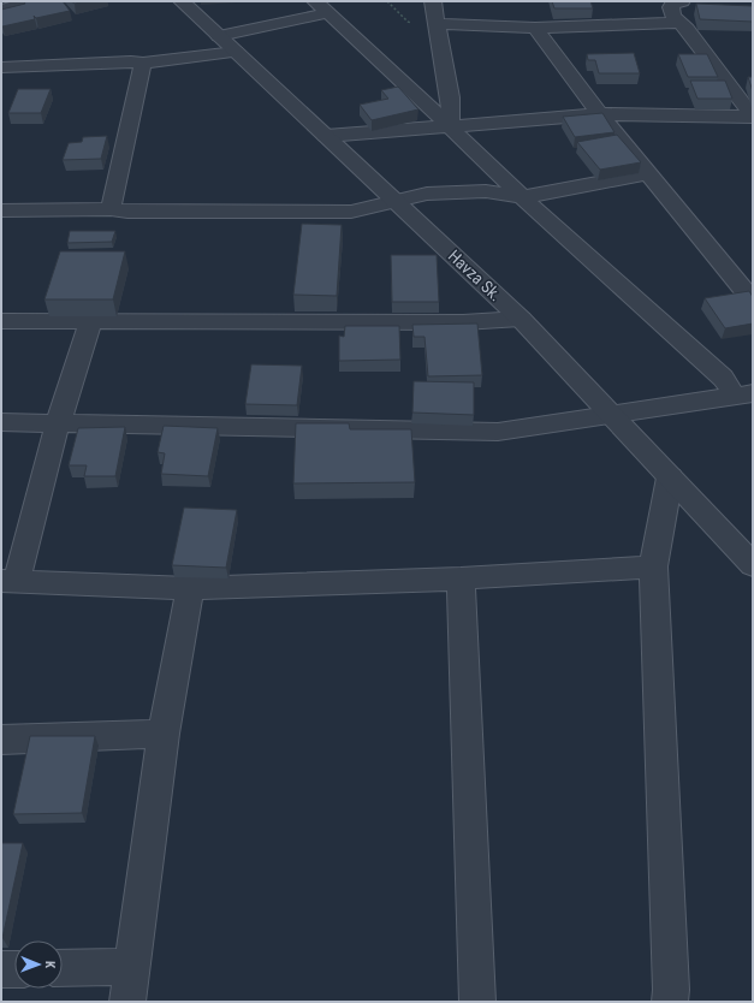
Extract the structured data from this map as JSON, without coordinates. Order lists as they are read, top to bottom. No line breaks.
{"streets":{"street":["Havza Sk."]},"north":"right"}
